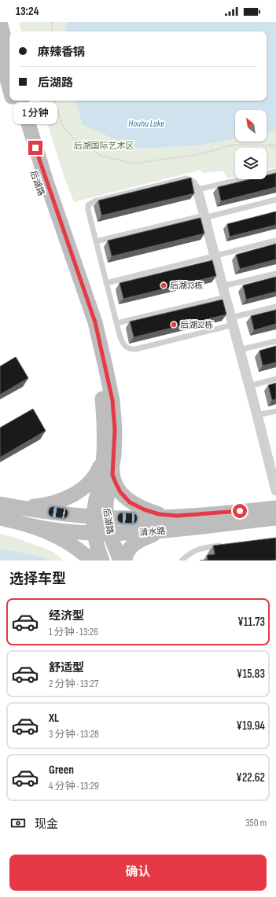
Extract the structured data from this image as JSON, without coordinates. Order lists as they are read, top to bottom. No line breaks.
{"streets":{"main road":["后湖路","清水路"]},"crossings":[["后湖路","清水路"]],"water":["Houhu Lake"],"parks":["后湖国际艺术区"],"places":["后湖33栋","后湖32栋"],"north":"top left","page":{"status":"13:24","banner":["麻辣香锅","后湖路"],"bubble":"1 分钟","heading":"选择车型","list":[{"name":"经济型","note":"1 分钟 · 13:26","value":"¥11.73"},{"name":"舒适型","note":"2 分钟 · 13:27","value":"¥15.83"},{"name":"XL","note":"3 分钟 · 13:28","value":"¥19.94"},{"name":"Green","note":"4 分钟 · 13:29","value":"¥22.62"}],"pay":["现金","350 m"],"buttons":"确认"}}
